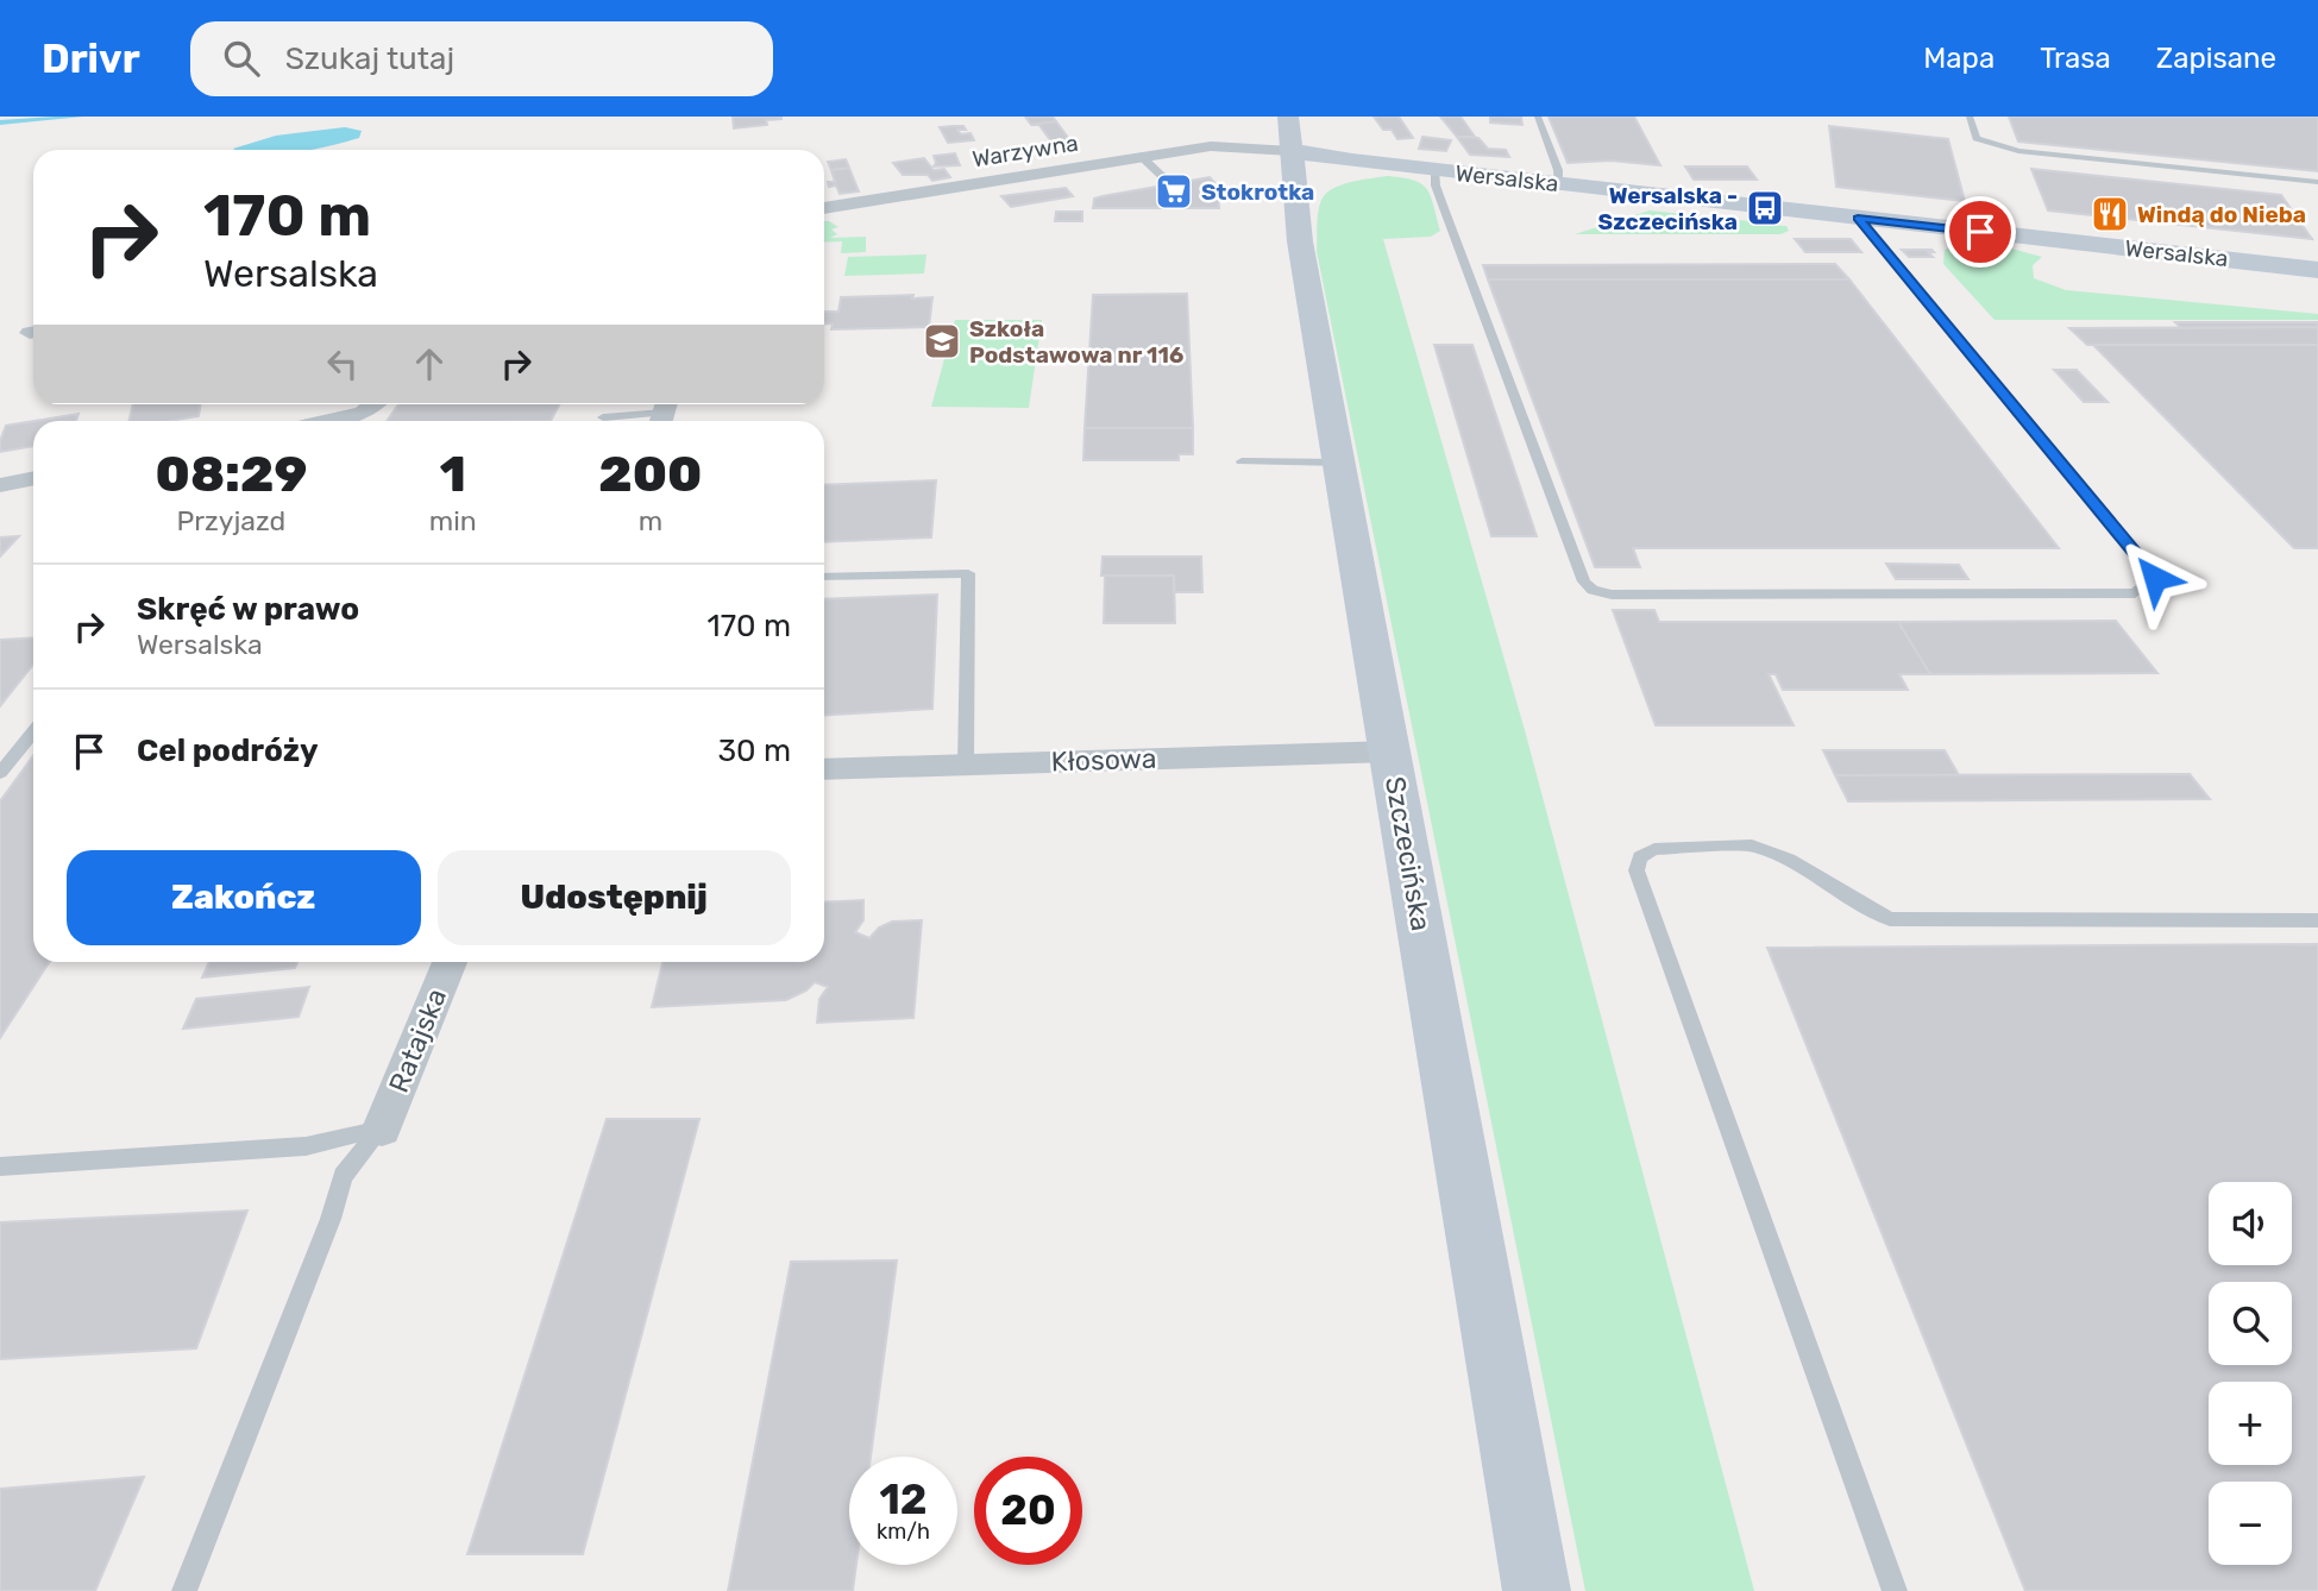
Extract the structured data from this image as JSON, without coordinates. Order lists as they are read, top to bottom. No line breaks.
{"streets":{"main road":["Wersalska","Szczecińska"],"street":["Warzywna","Kłosowa","Ratajska"]},"crossings":[["Warzywna","Wersalska"],["Warzywna","Szczecińska"],["Wersalska","Szczecińska"],["Kłosowa","Szczecińska"]],"places":{"supermarket":["Stokrotka"],"bus stop":["Wersalska - Szczecińska"],"restaurant":["Windą do Nieba"],"school or university":["Szkoła Podstawowa nr 116"]},"page":{"header":"Drivr","search":"Szukaj tutaj","nav":["Mapa","Trasa","Zapisane"],"turn":["170 m","Wersalska"],"eta":["08:29","Przyjazd","1","min","200","m"],"list":[{"name":"Skręć w prawo","note":"Wersalska","value":"170 m"},{"name":"Cel podróży","value":"30 m"}],"buttons":["Zakończ","Udostępnij"],"map_buttons":["+","−"],"speed":"12 km/h","limit":"20"}}
